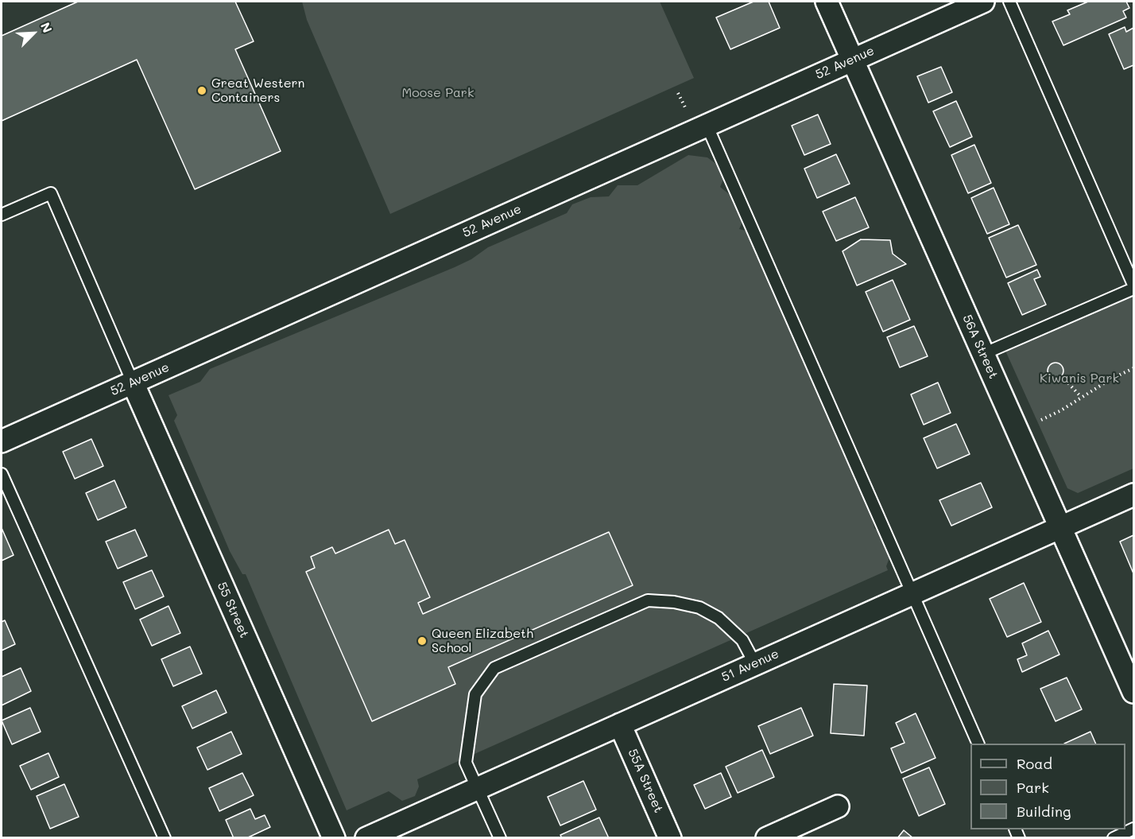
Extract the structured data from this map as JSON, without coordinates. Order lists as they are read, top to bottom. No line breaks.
{"streets":{"street":["52 Avenue","56A Street","55 Street","51 Avenue","55A Street"]},"crossings":[["52 Avenue","56A Street"],["52 Avenue","55 Street"],["56A Street","51 Avenue"],["51 Avenue","55A Street"]],"parks":["Moose Park","Kiwanis Park"],"places":["Great Western Containers","Queen Elizabeth School"],"legend":["Road","Park","Building"],"north":"top right"}
